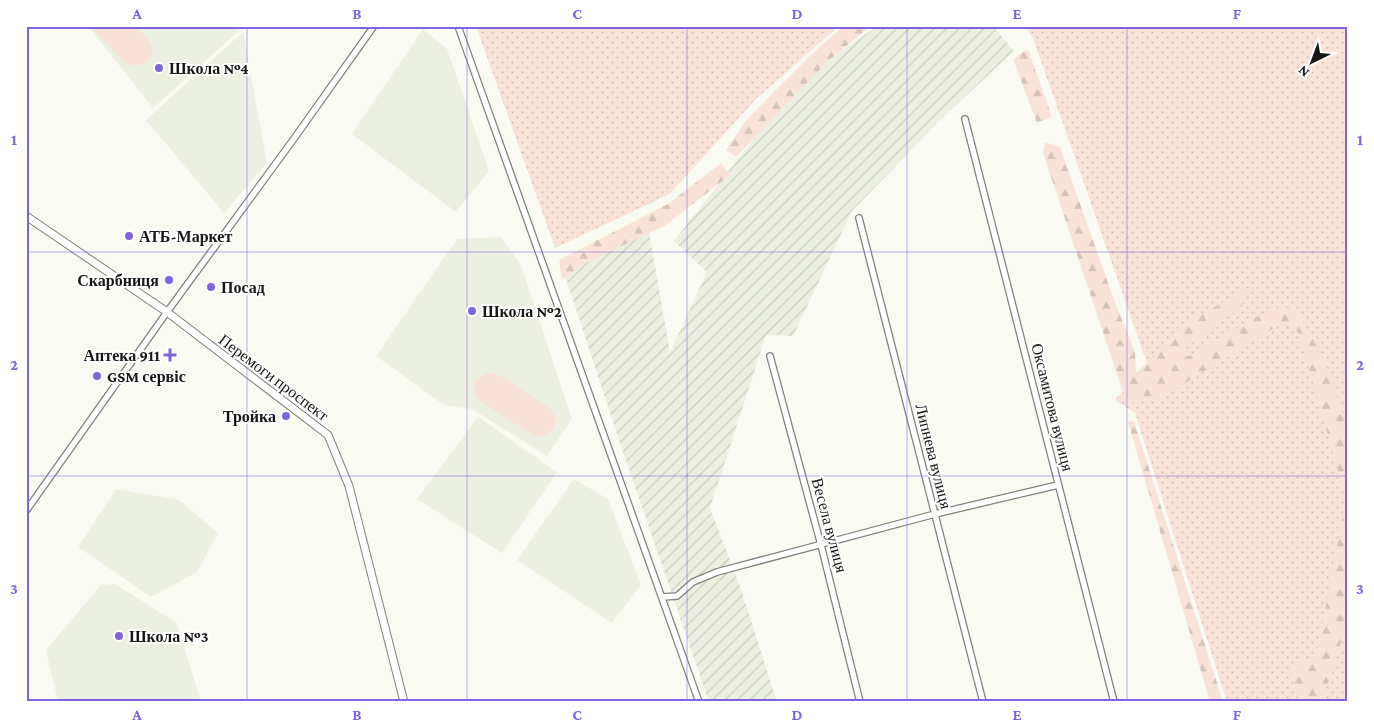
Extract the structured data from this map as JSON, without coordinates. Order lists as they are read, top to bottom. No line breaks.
{"streets":{"street":["Перемоги проспект","Оксамитова вулиця","Липнева вулиця","Весела вулиця"]},"places":{"other":["Школа №4","АТБ-Маркет","Скарбниця","Посад","Школа №2","GSM сервіс","Тройка","Школа №3"],"health":["Аптека 911"]},"north":"bottom left","grid":{"columns":["A","B","C","D","E","F"],"rows":["1","2","3"]}}
